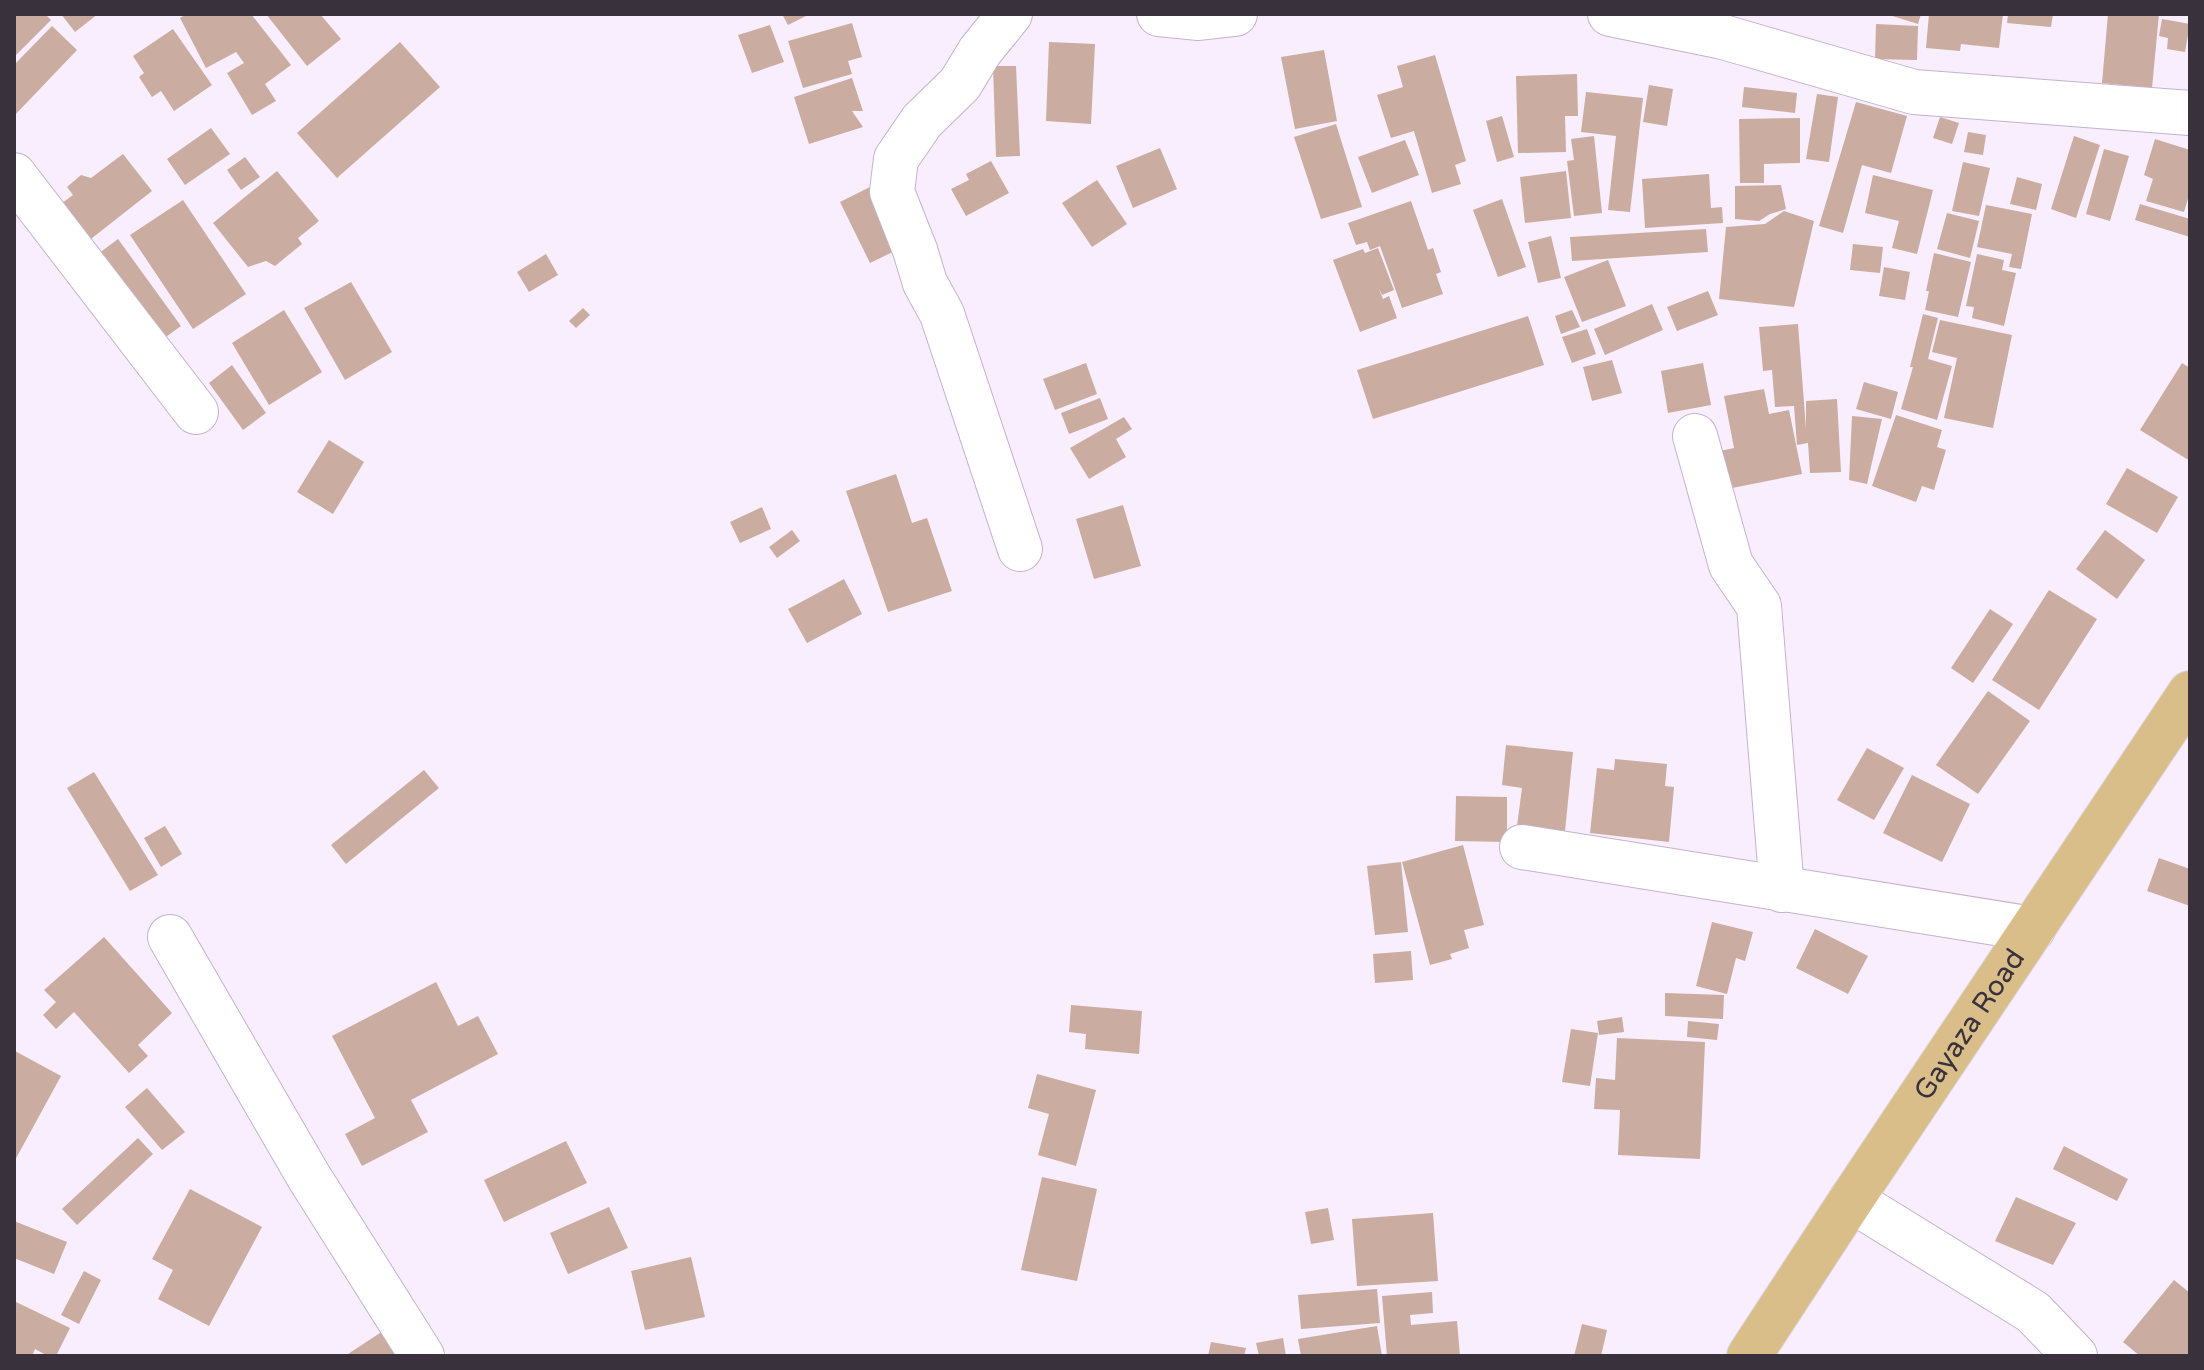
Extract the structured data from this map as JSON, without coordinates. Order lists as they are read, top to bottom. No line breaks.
{"streets":{"main road":["Gayaza Road"]}}
